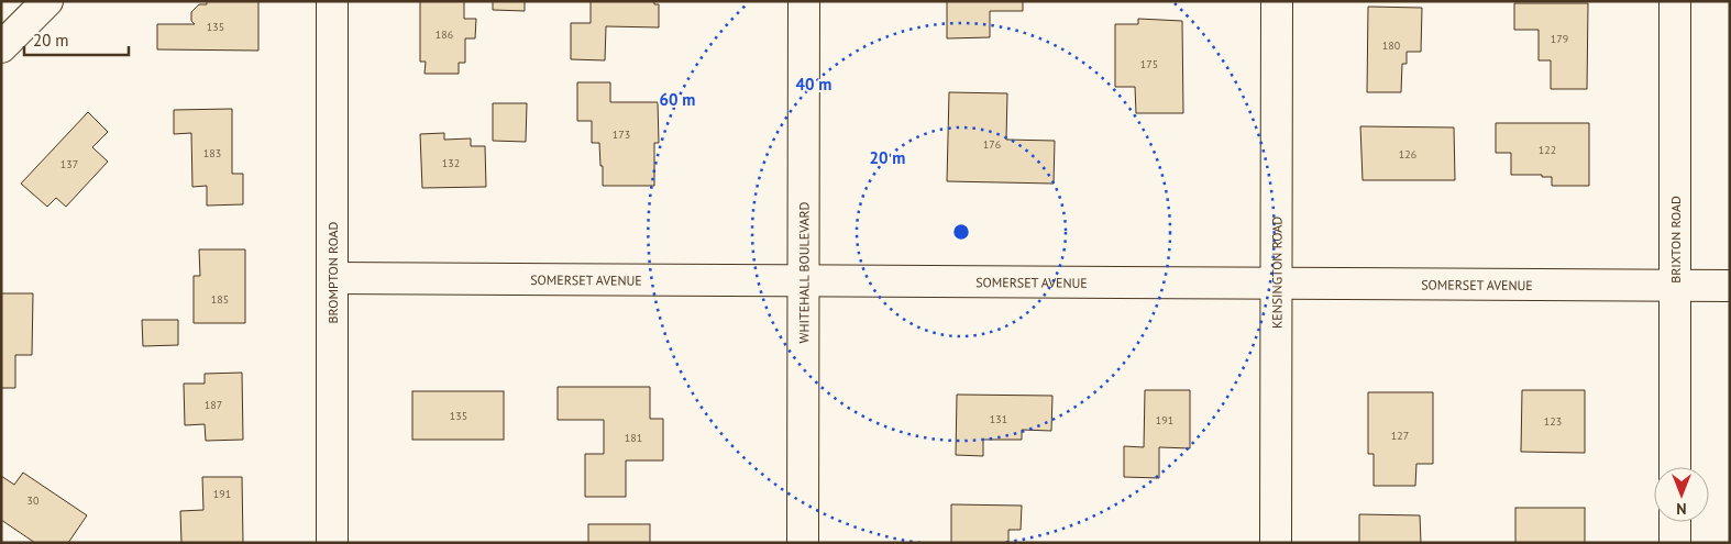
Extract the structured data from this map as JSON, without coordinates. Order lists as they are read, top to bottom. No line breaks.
{"streets":{"street":["BRIXTON ROAD","KENSINGTON ROAD","BROMPTON ROAD","WHITEHALL BOULEVARD","SOMERSET AVENUE"]},"crossings":[["BRIXTON ROAD","SOMERSET AVENUE"],["KENSINGTON ROAD","SOMERSET AVENUE"],["BROMPTON ROAD","SOMERSET AVENUE"],["WHITEHALL BOULEVARD","SOMERSET AVENUE"]],"house_numbers":["135","186","179","180","175","173","176","122","183","126","132","137","185","187","135","131","191","123","127","181","191","30"],"scale_bar":"20 m","north":"bottom","rings":["40 m","60 m","20 m"]}
